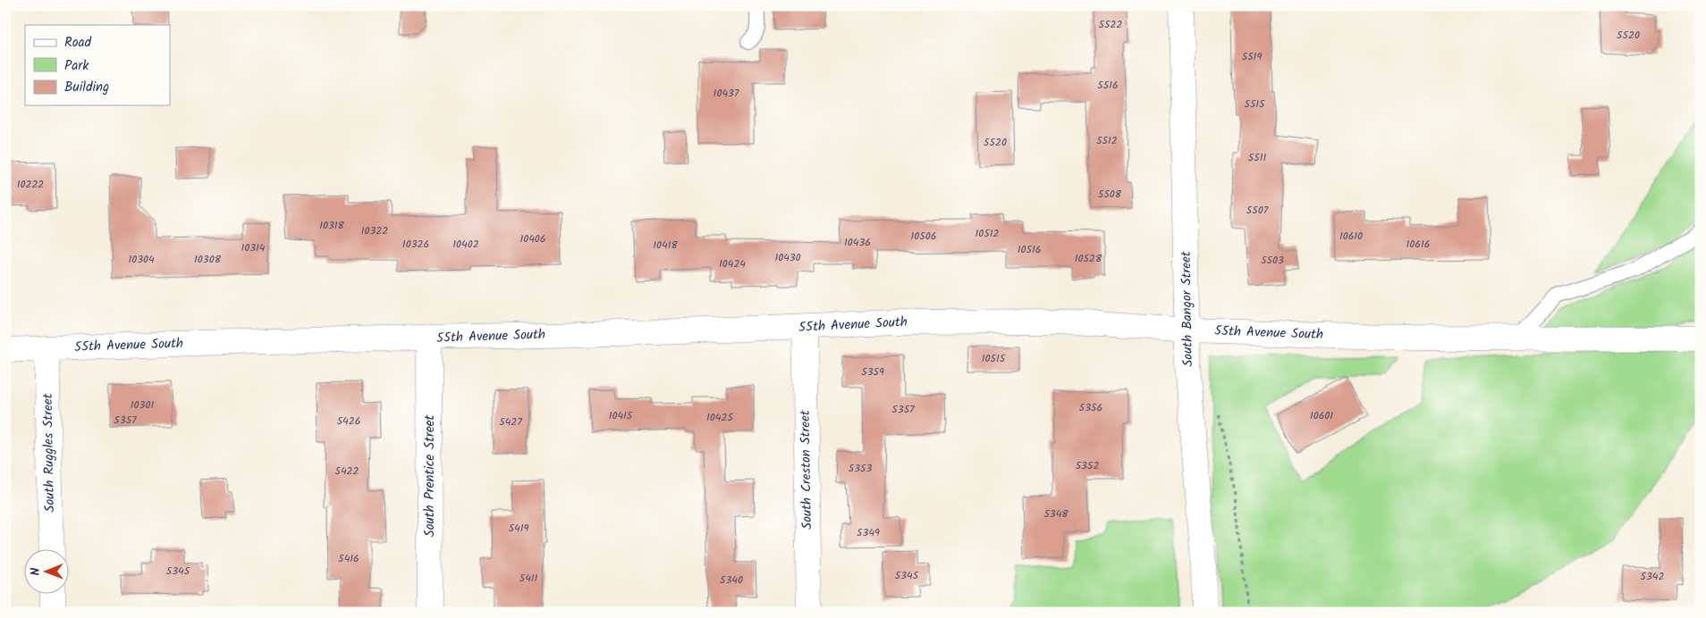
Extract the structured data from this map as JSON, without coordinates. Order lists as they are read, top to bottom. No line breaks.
{"streets":{"street":["South Bangor Street","55th Avenue South","South Ruggles Street","South Creston Street","South Prentice Street"]},"crossings":[["South Bangor Street","55th Avenue South"],["55th Avenue South","South Ruggles Street"],["55th Avenue South","South Creston Street"],["55th Avenue South","South Prentice Street"]],"house_numbers":["5522","5520","5519","5516","10437","5515","5512","5520","5511","10222","5508","5507","10318","10322","10512","10506","10610","10406","10436","10326","10402","10616","10418","10314","10516","10430","10528","10304","10308","5503","10424","10515","5359","10301","5356","5357","10415","10601","10425","5357","5426","5427","5352","5353","5422","5348","5419","5349","5416","5345","5345","5342","5411","5340"],"legend":["Road","Park","Building"],"north":"left"}
